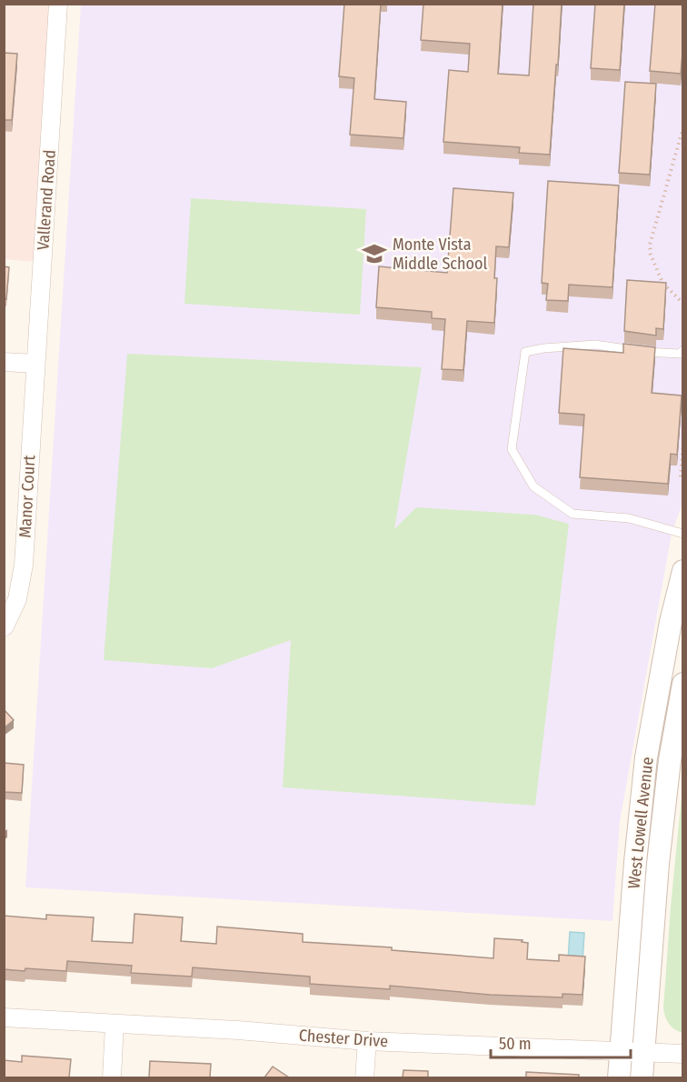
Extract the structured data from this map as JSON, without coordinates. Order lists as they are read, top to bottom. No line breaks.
{"streets":{"street":["Vallerand Road","Manor Court","West Lowell Avenue","Chester Drive"]},"crossings":[["Vallerand Road","Manor Court"],["West Lowell Avenue","Chester Drive"]],"places":{"school or university":["Monte Vista Middle School"]},"scale_bar":"50 m"}
